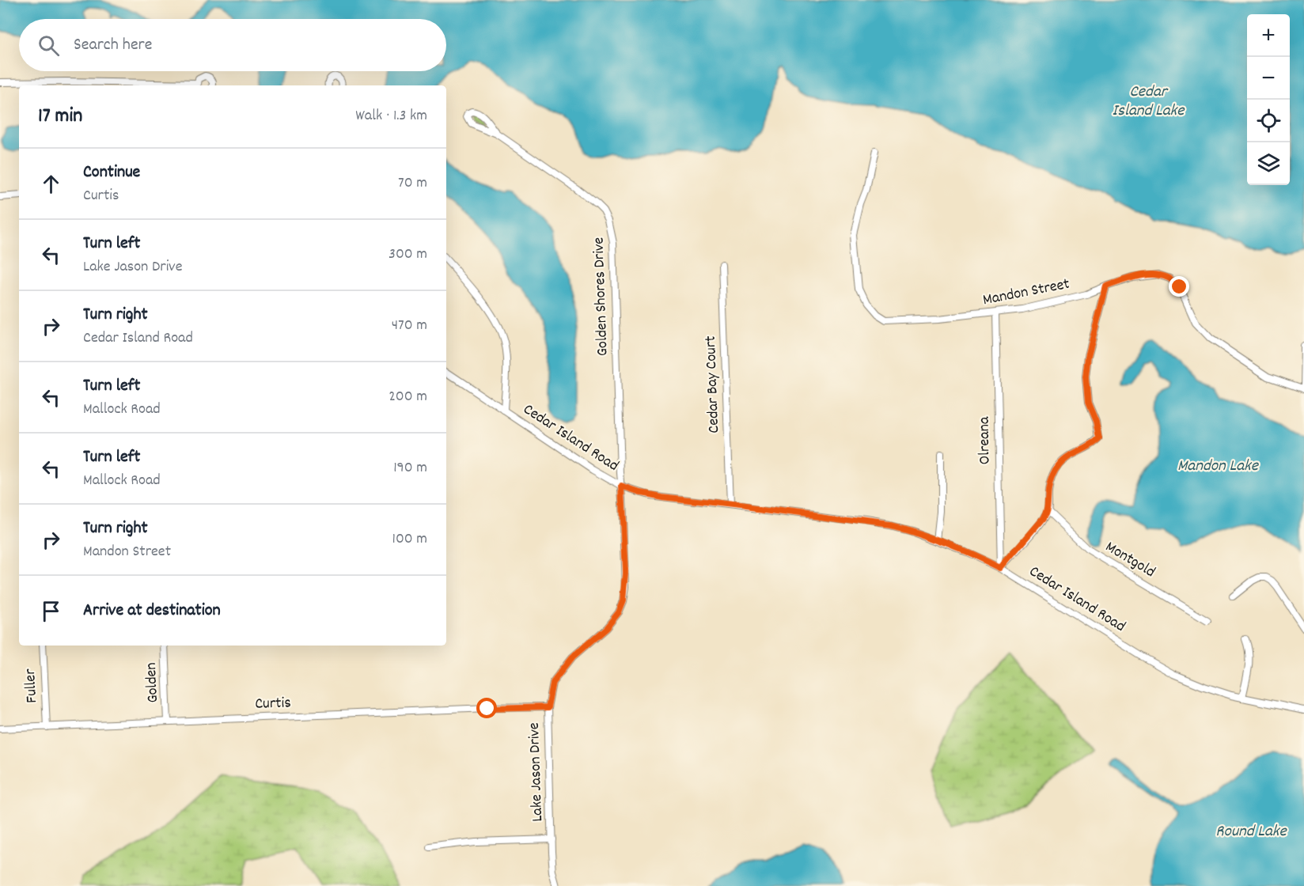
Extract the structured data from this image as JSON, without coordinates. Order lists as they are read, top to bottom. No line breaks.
{"streets":{"street":["Mandon Street","Golden Shores Drive","Cedar Bay Court","Cedar Island Road","Olreana","Montgold","Golden","Fuller","Curtis","Lake Jason Drive"]},"crossings":[["Mandon Street","Olreana"],["Golden Shores Drive","Cedar Island Road"],["Golden Shores Drive","Lake Jason Drive"],["Cedar Bay Court","Cedar Island Road"],["Cedar Island Road","Olreana"],["Cedar Island Road","Lake Jason Drive"],["Golden","Curtis"],["Fuller","Curtis"],["Curtis","Lake Jason Drive"]],"water":["Cedar Island Lake","Mandon Lake","Round Lake"],"page":{"map_buttons":["+","−"],"search":"Search here","heading":["17 min","Walk · 1.3 km"],"list":[["Continue","Curtis","70 m"],["Turn left","Lake Jason Drive","300 m"],["Turn right","Cedar Island Road","470 m"],["Turn left","Mallock Road","200 m"],["Turn left","Mallock Road","190 m"],["Turn right","Mandon Street","100 m"],"Arrive at destination"]}}
